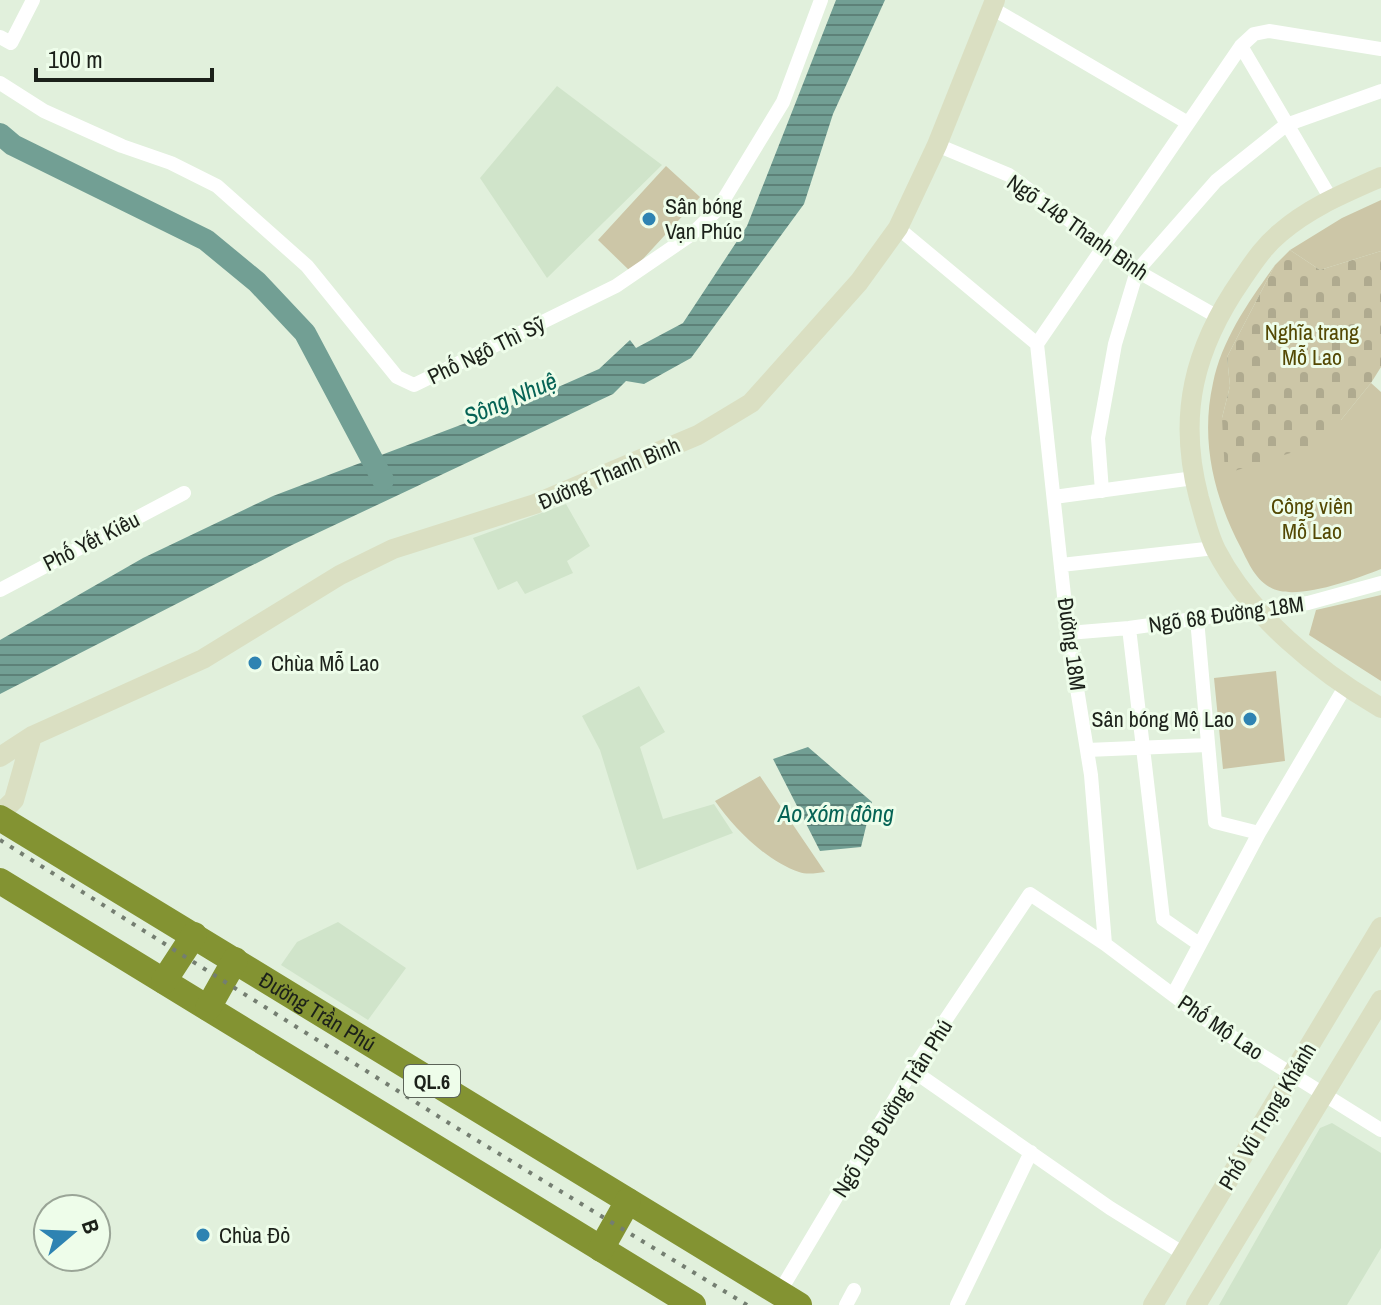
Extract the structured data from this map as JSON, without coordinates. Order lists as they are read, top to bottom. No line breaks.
{"streets":{"highway":["Đường Trần Phú","QL.6"],"street":["Ngõ 148 Thanh Bình","Phố Ngô Thì Sỹ","Đường Thanh Bình","Phố Yết Kiêu","Ngõ 68 Đường 18M","Đường 18M","Phố Mộ Lao","Ngõ 108 Đường Trần Phú","Phố Vũ Trọng Khánh"]},"crossings":[["Ngõ 148 Thanh Bình","Đường Thanh Bình"],["Ngõ 68 Đường 18M","Đường 18M"],["Đường 18M","Phố Mộ Lao"],["Đường 18M","Ngõ 108 Đường Trần Phú"],["Đường Trần Phú","Ngõ 108 Đường Trần Phú"],["Phố Mộ Lao","Ngõ 108 Đường Trần Phú"],["Phố Mộ Lao","Phố Vũ Trọng Khánh"]],"water":["Sông Nhuệ","Ao xóm đông"],"parks":["Nghĩa trang Mỗ Lao","Công viên Mỗ Lao"],"places":["Sân bóng Vạn Phúc","Chùa Mỗ Lao","Sân bóng Mộ Lao","Chùa Đỏ"],"scale_bar":"100 m","north":"right"}
